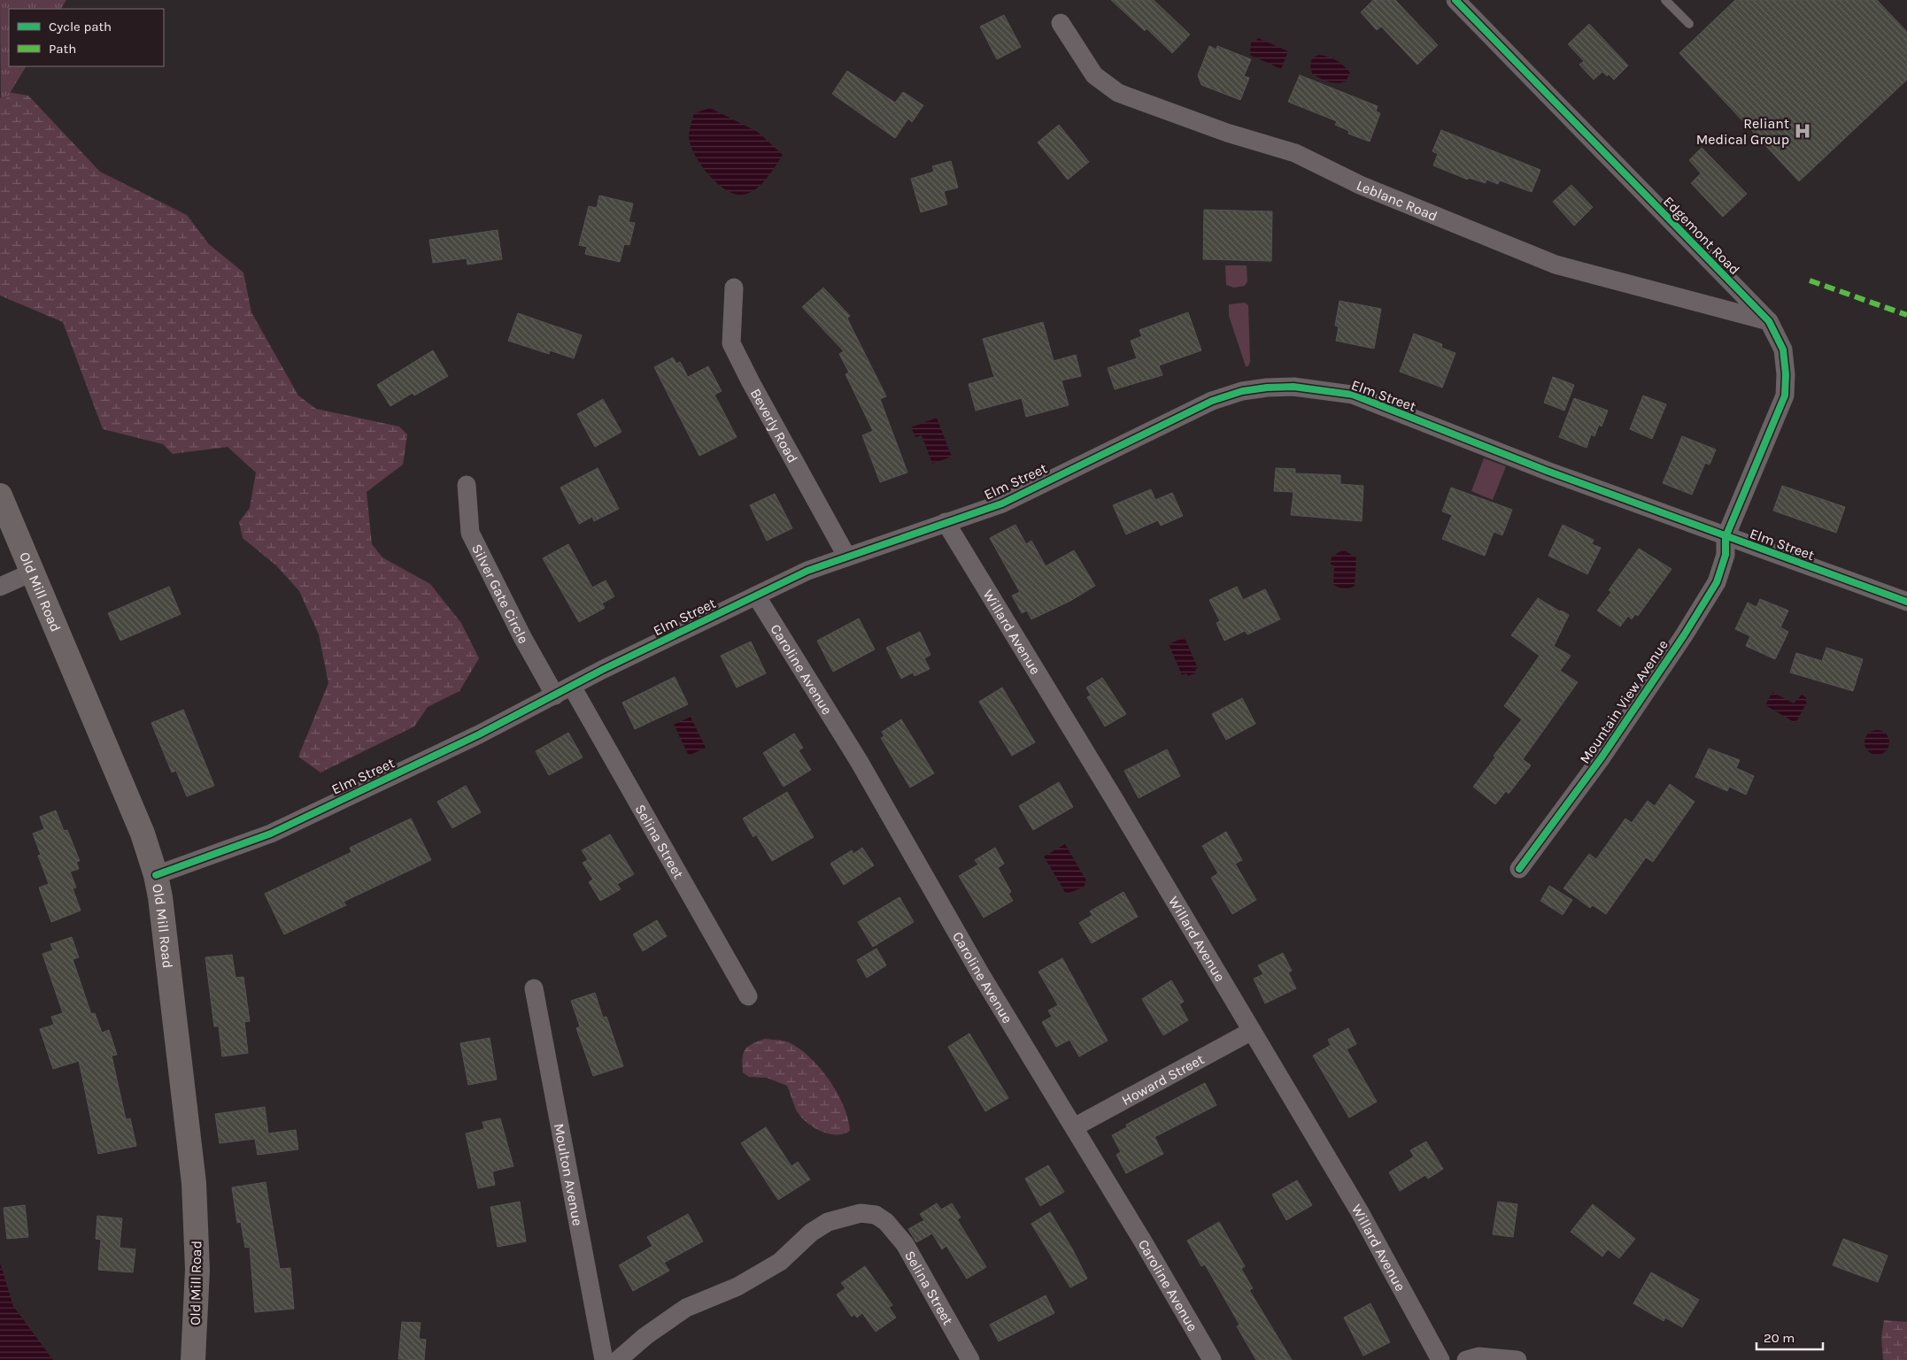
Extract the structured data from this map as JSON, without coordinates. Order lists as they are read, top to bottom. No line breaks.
{"streets":{"street":["Leblanc Road","Edgemont Road","Elm Street","Beverly Road","Old Mill Road","Silver Gate Circle","Willard Avenue","Caroline Avenue","Mountain View Avenue","Selina Street","Howard Street","Moulton Avenue"]},"crossings":[["Leblanc Road","Edgemont Road"],["Edgemont Road","Elm Street"],["Edgemont Road","Mountain View Avenue"],["Elm Street","Beverly Road"],["Elm Street","Old Mill Road"],["Elm Street","Silver Gate Circle"],["Elm Street","Willard Avenue"],["Elm Street","Caroline Avenue"],["Elm Street","Mountain View Avenue"],["Elm Street","Selina Street"],["Willard Avenue","Howard Street"],["Caroline Avenue","Howard Street"]],"places":{"hospital":["Reliant Medical Group"]},"legend":["Cycle path","Path"],"scale_bar":"20 m"}
